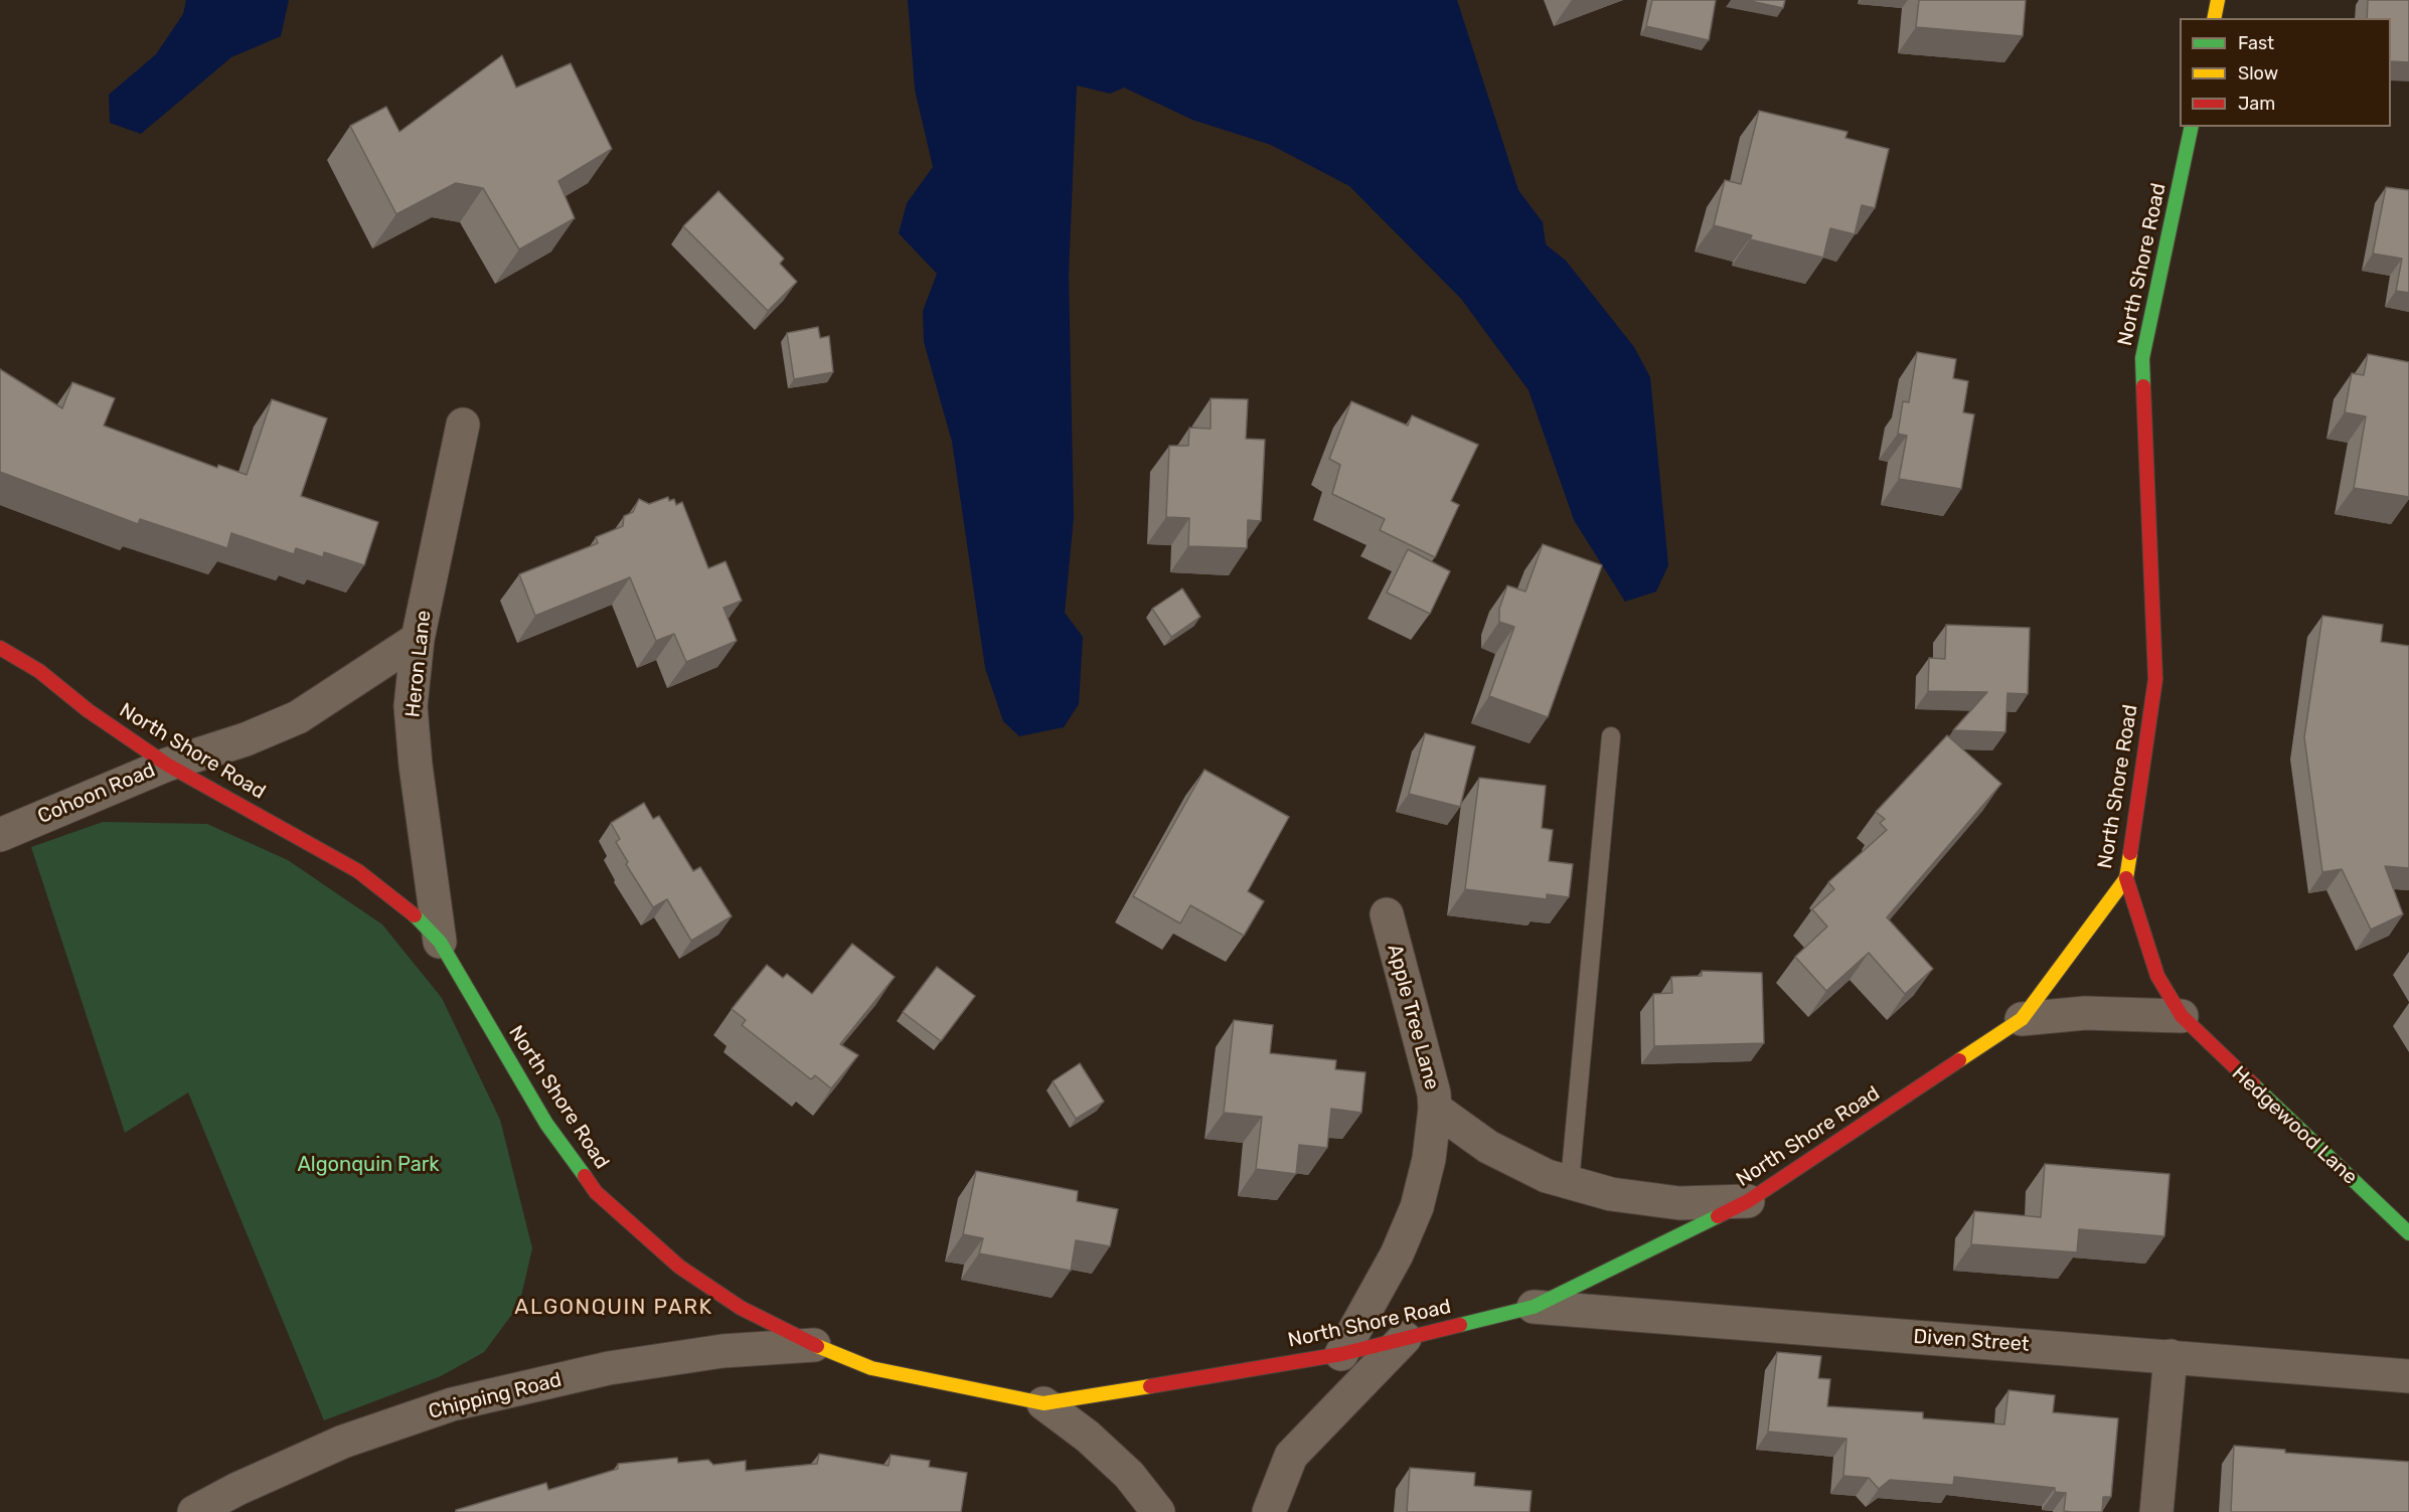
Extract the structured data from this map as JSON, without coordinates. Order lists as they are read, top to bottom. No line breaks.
{"streets":{"street":["North Shore Road","Heron Lane","Cohoon Road","Apple Tree Lane","Hedgewood Lane","Diven Street","Chipping Road"]},"crossings":[["North Shore Road","Heron Lane"],["North Shore Road","Cohoon Road"],["North Shore Road","Apple Tree Lane"],["North Shore Road","Hedgewood Lane"],["North Shore Road","Diven Street"],["North Shore Road","Chipping Road"],["Heron Lane","Cohoon Road"]],"districts":["ALGONQUIN PARK"],"parks":["Algonquin Park"],"legend":["Fast","Slow","Jam"]}
